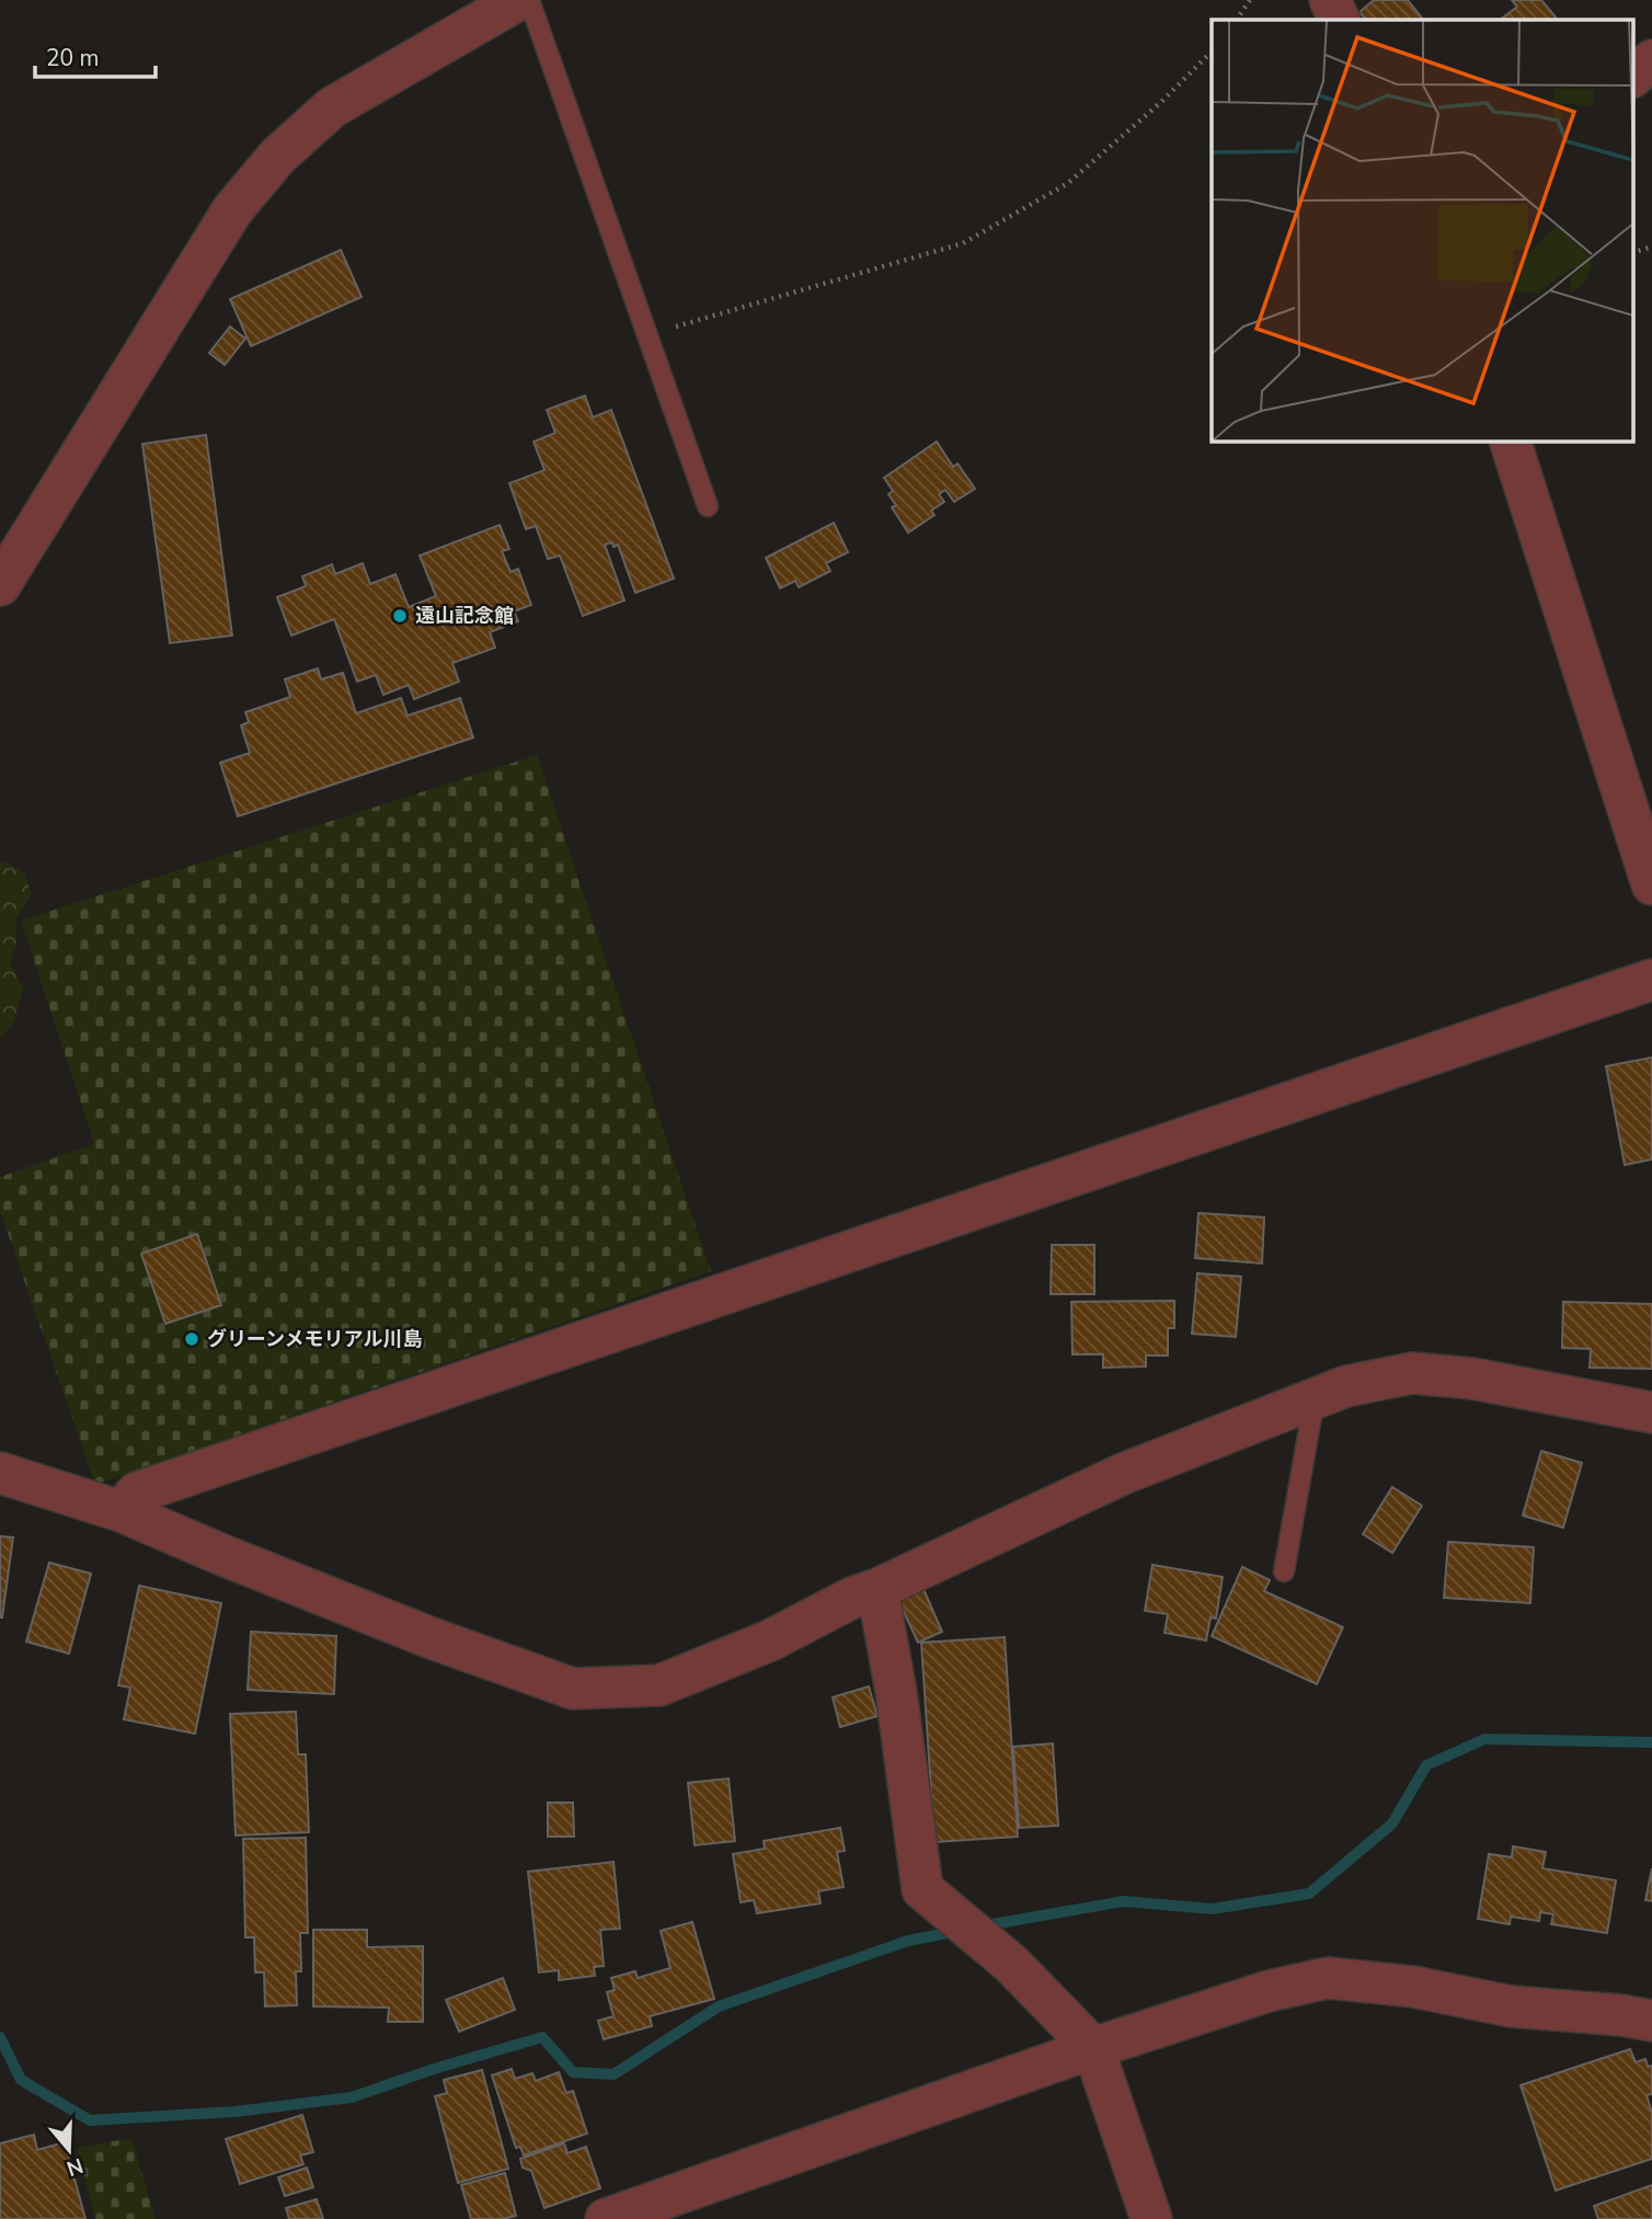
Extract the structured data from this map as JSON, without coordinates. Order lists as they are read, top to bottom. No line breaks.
{"places":["遠山記念館","グリーンメモリアル川島"],"scale_bar":"20 m","north":"bottom"}
